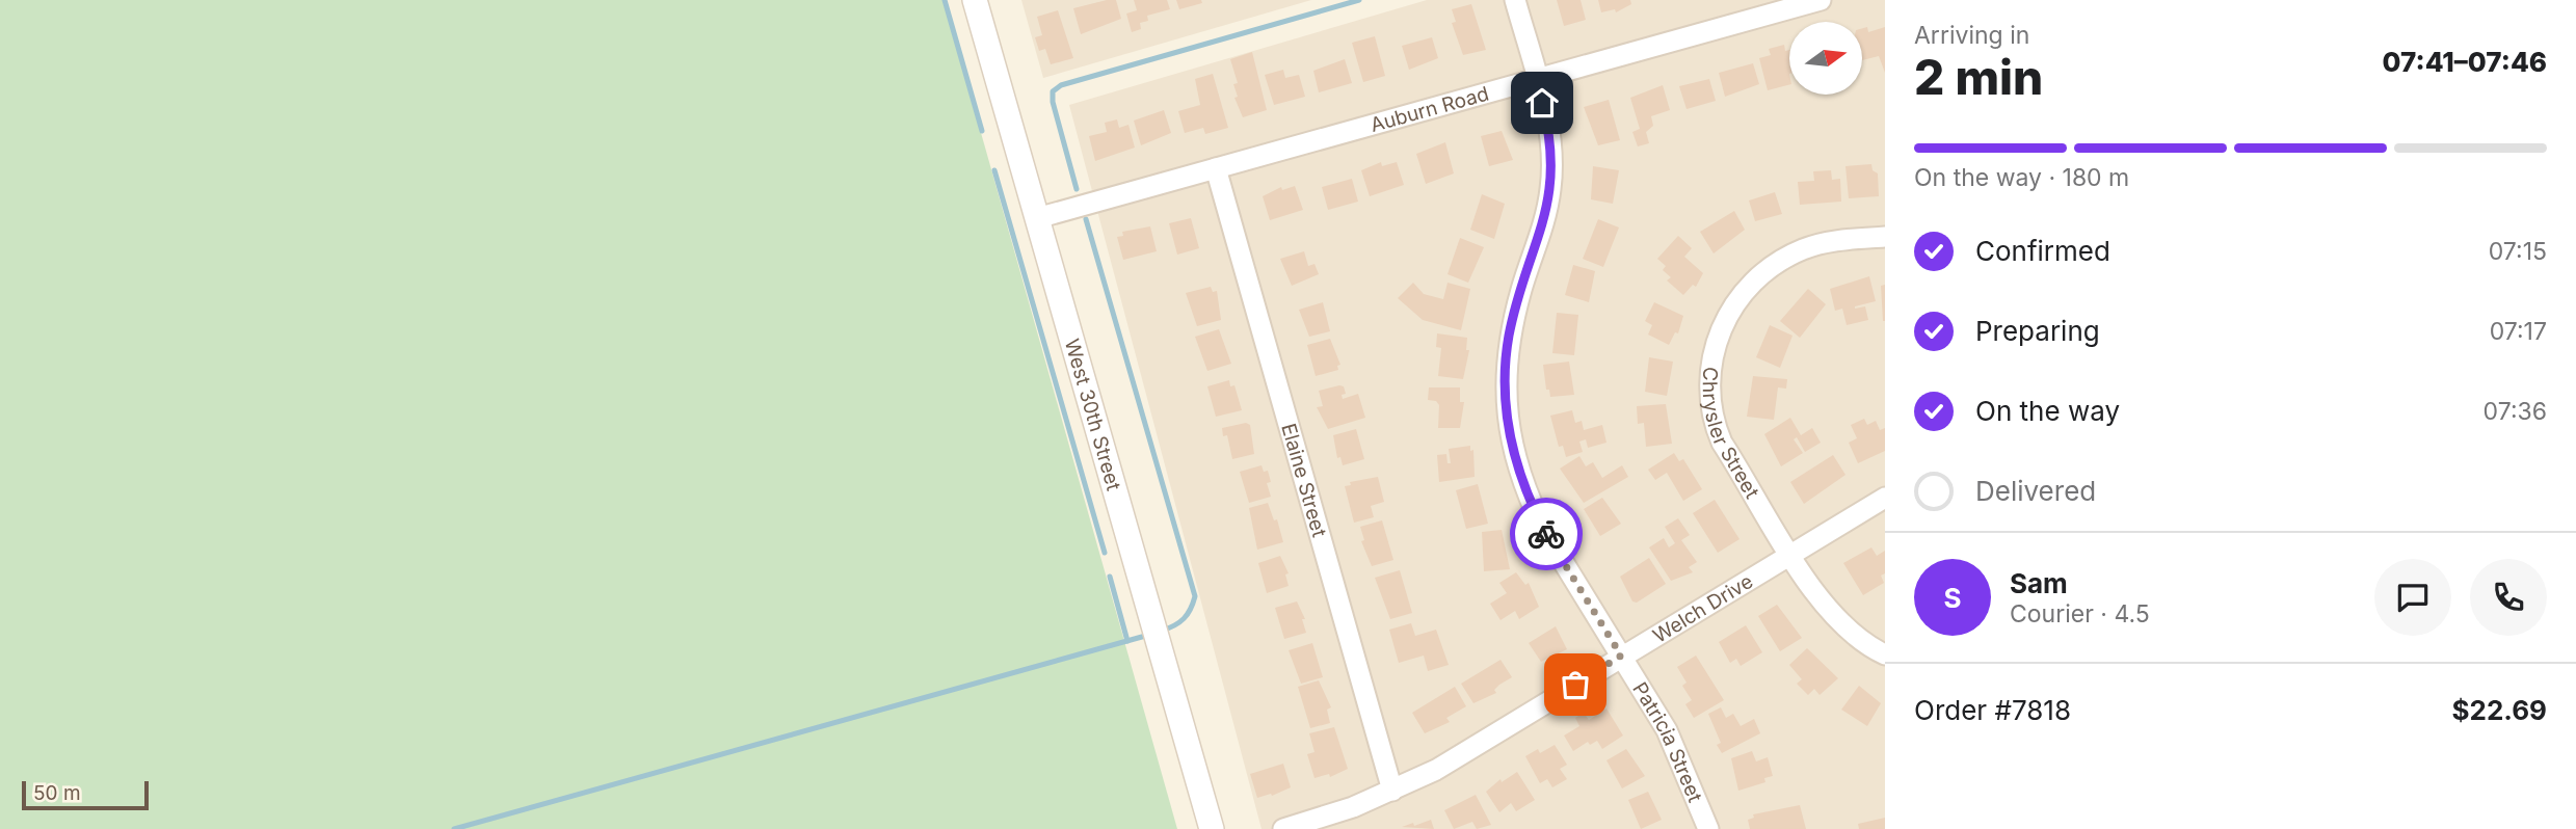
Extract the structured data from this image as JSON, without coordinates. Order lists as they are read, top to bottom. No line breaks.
{"streets":{"street":["Auburn Road","West 30th Street","Chrysler Street","Elaine Street","Welch Drive","Patricia Street"]},"crossings":[["Auburn Road","West 30th Street"],["Auburn Road","Elaine Street"],["Auburn Road","Patricia Street"],["Chrysler Street","Welch Drive"],["Elaine Street","Welch Drive"],["Welch Drive","Patricia Street"]],"scale_bar":"50 m","north":"right","page":{"heading":["2 min","Arriving in","07:41–07:46"],"panel":["Sam","Courier · 4.5","Order #7818","$22.69"],"bar":"On the way · 180 m","list":[["Confirmed","07:15"],["Preparing","07:17"],["On the way","07:36"],"Delivered"],"round":"S","scale":"50 m"}}
